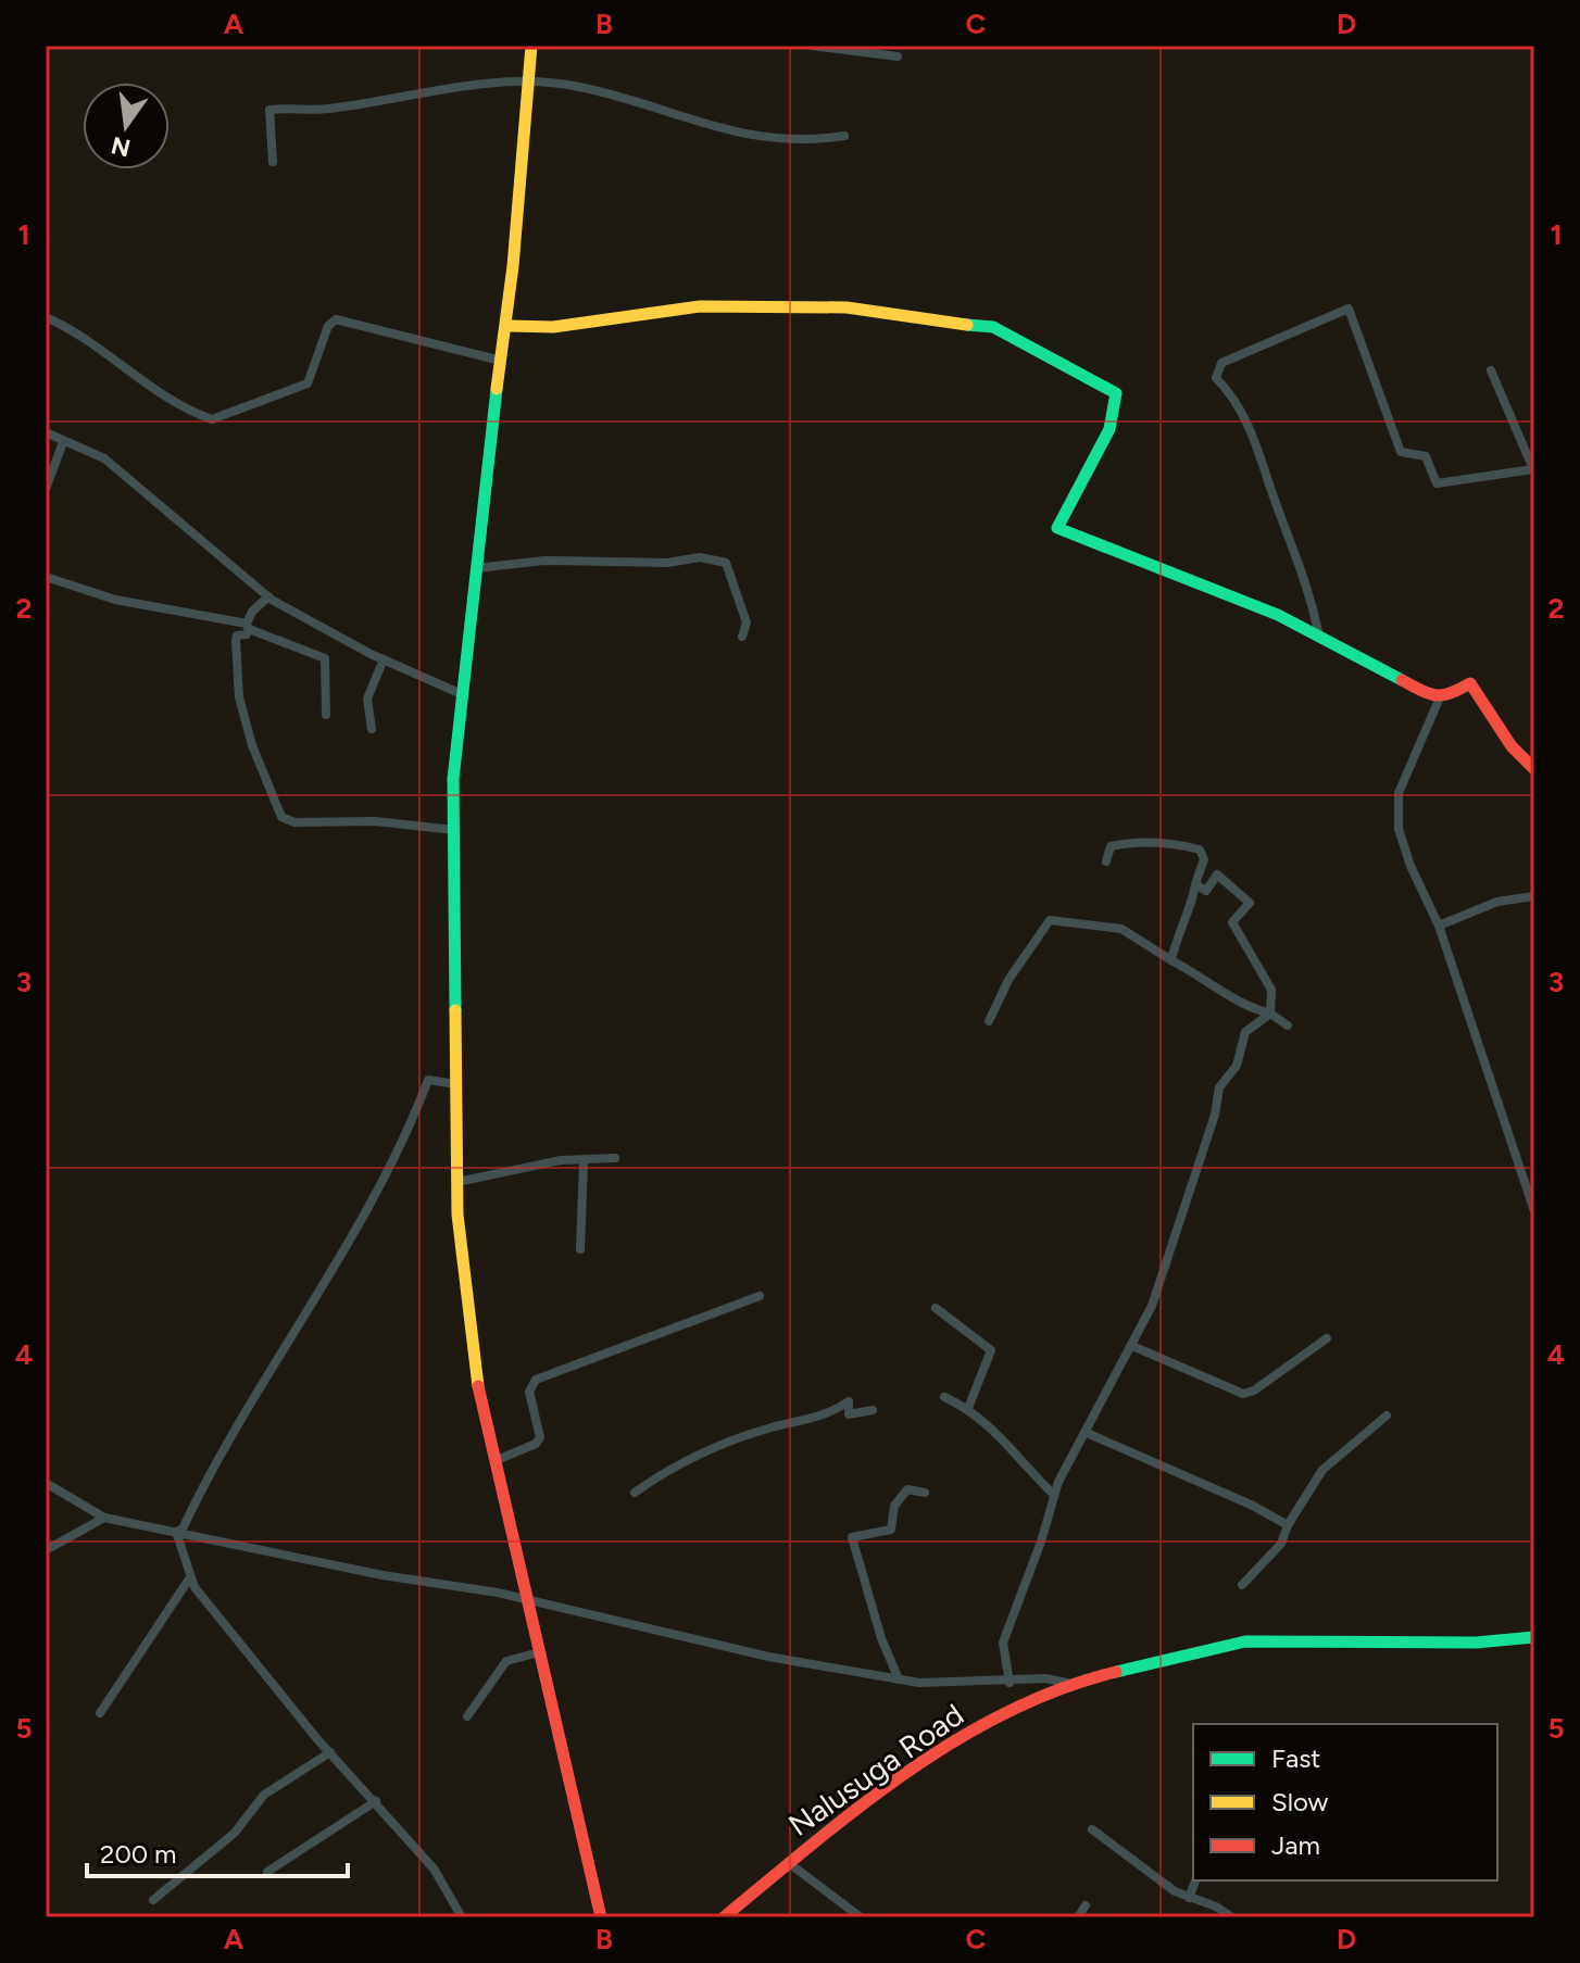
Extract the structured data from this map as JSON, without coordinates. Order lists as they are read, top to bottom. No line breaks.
{"streets":{"street":["Nalusuga Road"]},"legend":["Fast","Slow","Jam"],"scale_bar":"200 m","north":"bottom","grid":{"columns":["A","B","C","D"],"rows":["1","2","3","4","5"]}}
